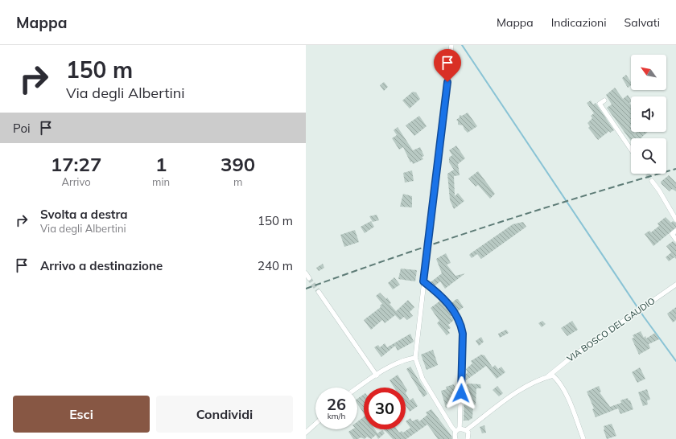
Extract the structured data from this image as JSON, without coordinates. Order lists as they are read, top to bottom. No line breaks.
{"streets":{"street":["VIA BOSCO DEL GAUDIO"]},"north":"top left","page":{"header":"Mappa","nav":["Mappa","Indicazioni","Salvati"],"turn":["150 m","Via degli Albertini"],"then":"Poi","eta":["17:27","Arrivo","1","min","390","m"],"list":[{"name":"Svolta a destra","note":"Via degli Albertini","value":"150 m"},{"name":"Arrivo a destinazione","value":"240 m"}],"speed":"26 km/h","limit":"30","buttons":["Esci","Condividi"]}}
